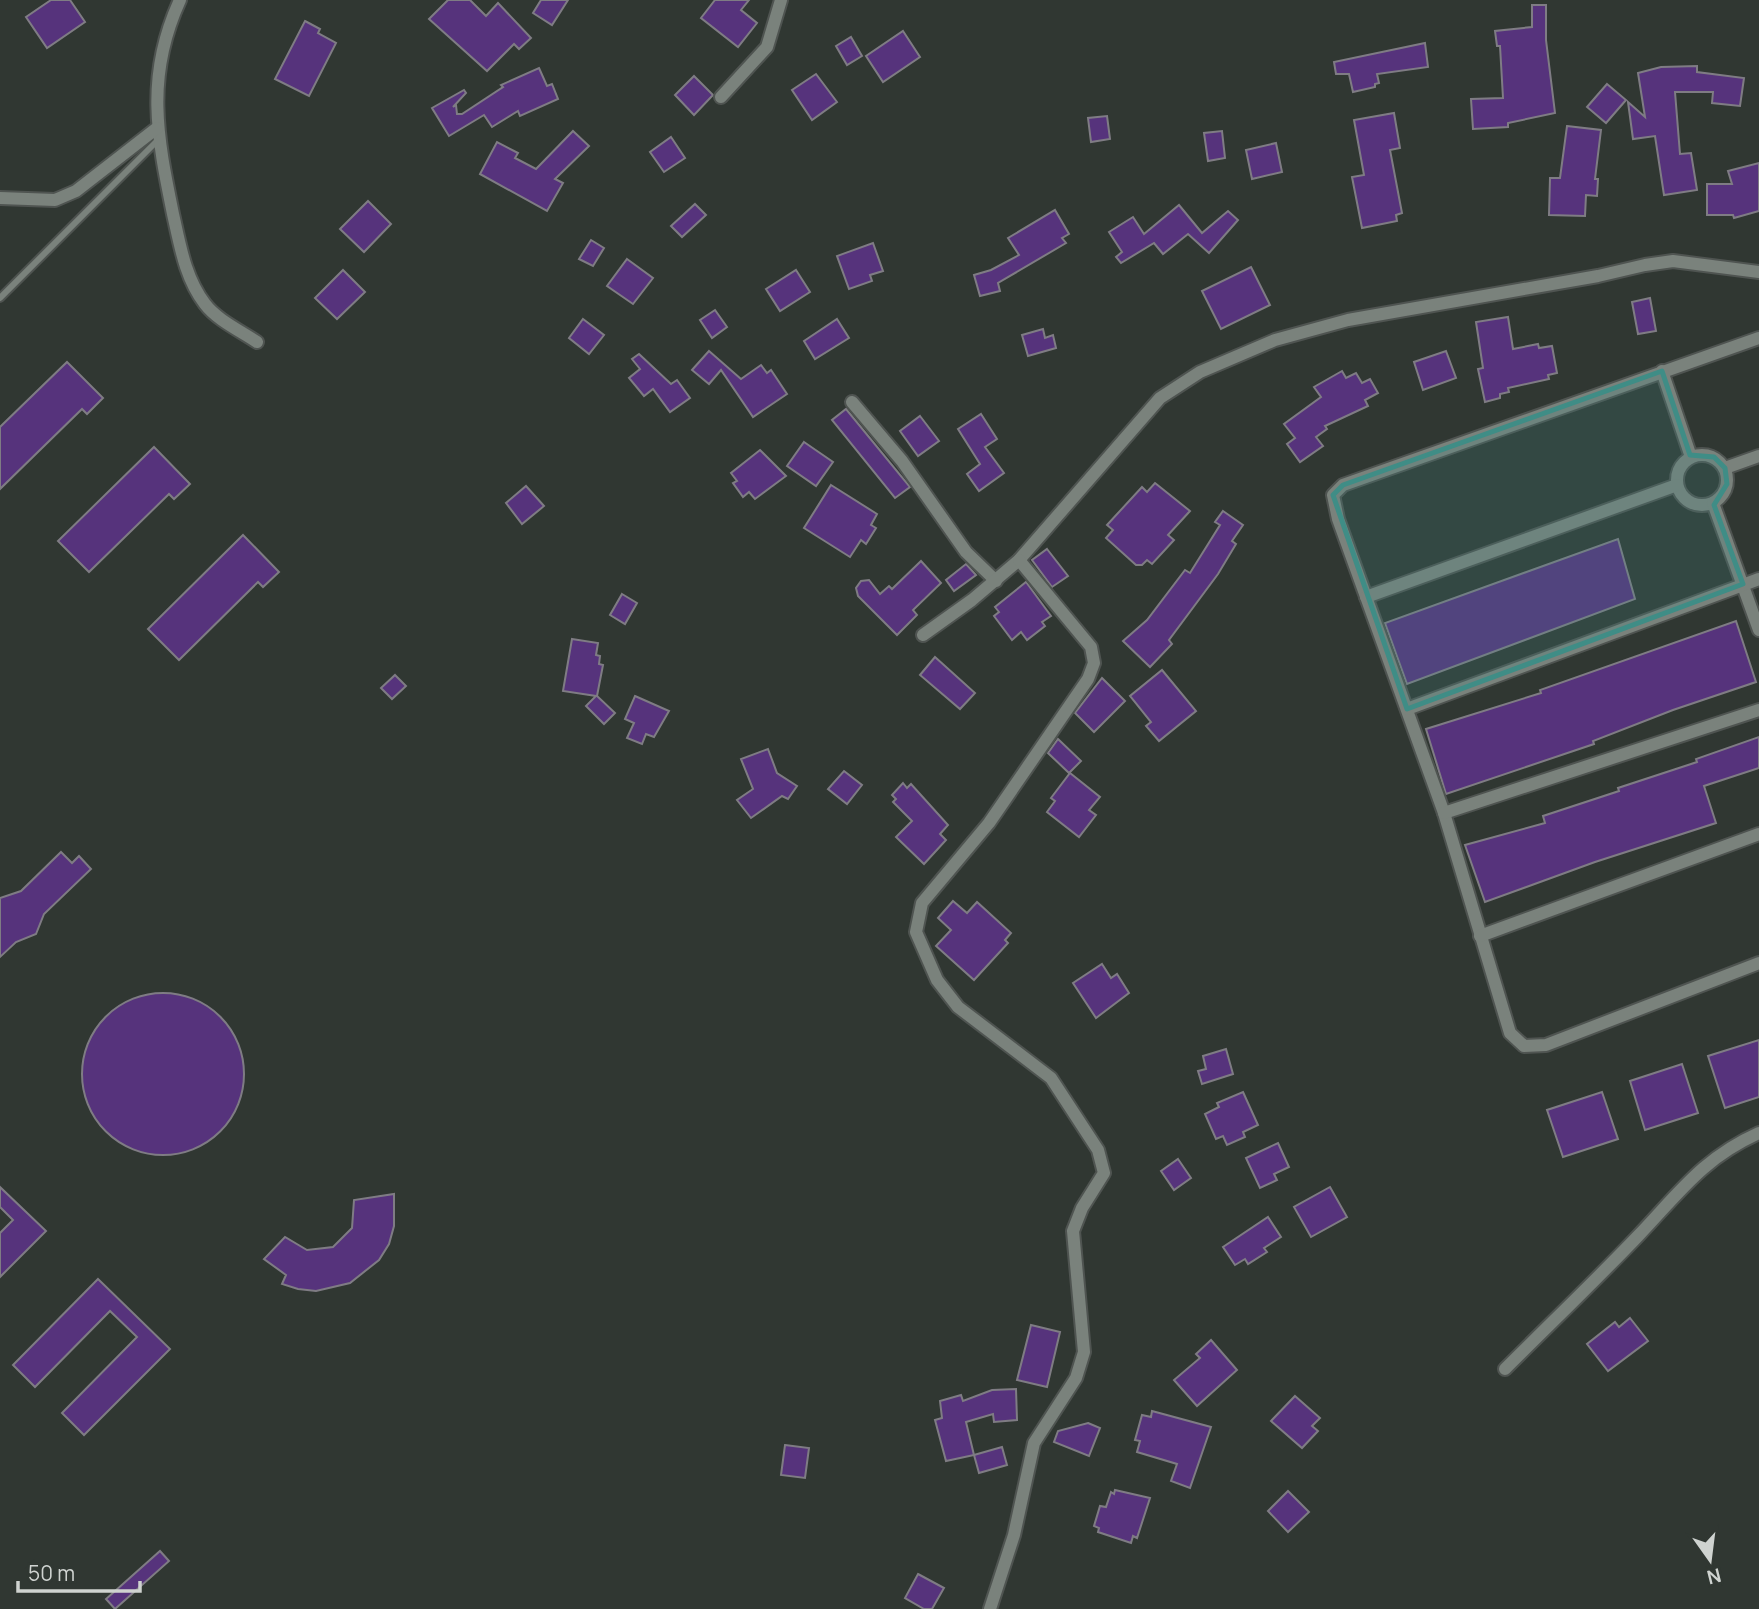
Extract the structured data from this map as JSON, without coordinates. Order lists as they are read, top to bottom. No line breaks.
{"scale_bar":"50 m","north":"bottom"}
